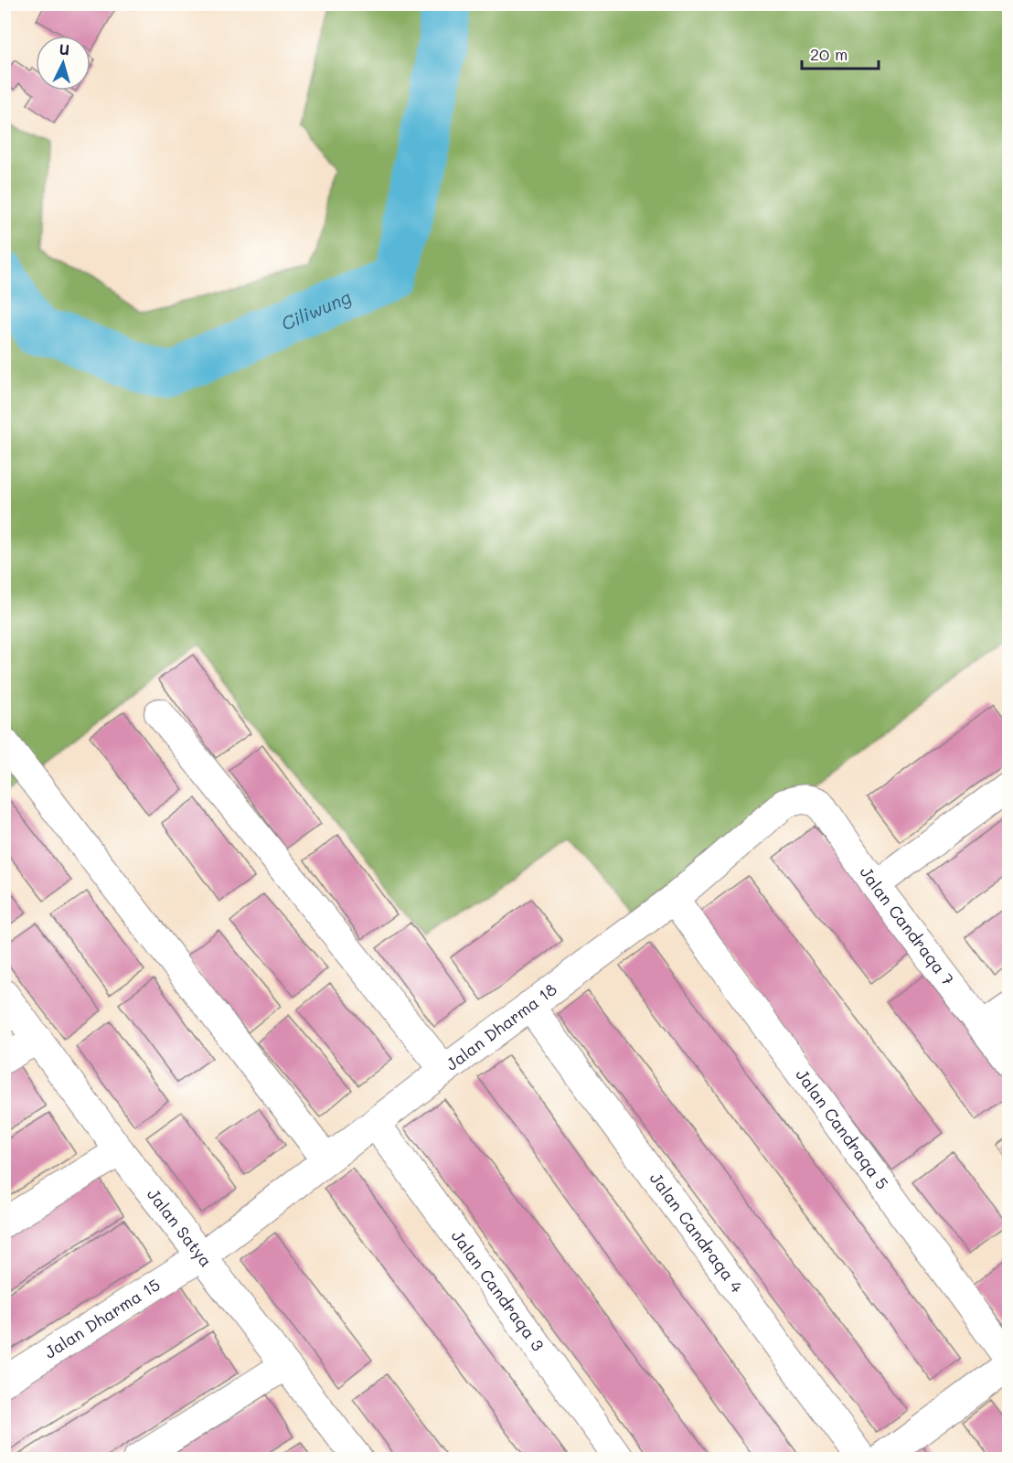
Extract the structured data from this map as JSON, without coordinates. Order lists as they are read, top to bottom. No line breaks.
{"streets":{"street":["Jalan Candraqa 7","Jalan Dharma 18","Jalan Candraqa 5","Jalan Satya","Jalan Candraqa 4","Jalan Candraqa 3","Jalan Dharma 15"]},"crossings":[["Jalan Candraqa 7","Jalan Dharma 18"],["Jalan Dharma 18","Jalan Candraqa 5"],["Jalan Dharma 18","Jalan Satya"],["Jalan Dharma 18","Jalan Candraqa 4"],["Jalan Dharma 18","Jalan Candraqa 3"],["Jalan Dharma 18","Jalan Dharma 15"],["Jalan Satya","Jalan Dharma 15"]],"water":["Ciliwung"],"scale_bar":"20 m","north":"top"}
